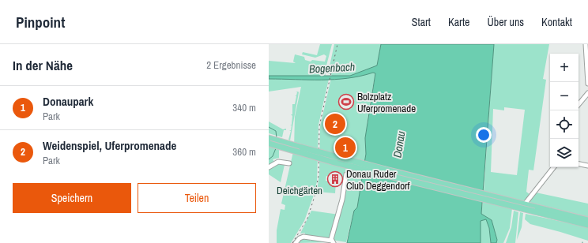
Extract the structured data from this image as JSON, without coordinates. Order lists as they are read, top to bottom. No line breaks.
{"water":["Bogenbach","Donau"],"parks":["Deichgärten"],"places":{"sports":["Bolzplatz Uferpromenade"],"building":["Donau Ruder Club Deggendorf"]},"page":{"header":"Pinpoint","nav":["Start","Karte","Über uns","Kontakt"],"heading":["In der Nähe","2 Ergebnisse"],"map_buttons":["+","−"],"list":[{"mark":"1","name":"Donaupark","note":"Park","value":"340 m"},{"mark":"2","name":"Weidenspiel, Uferpromenade","note":"Park","value":"360 m"}],"pins":["2","1"],"buttons":["Speichern","Teilen"]}}
